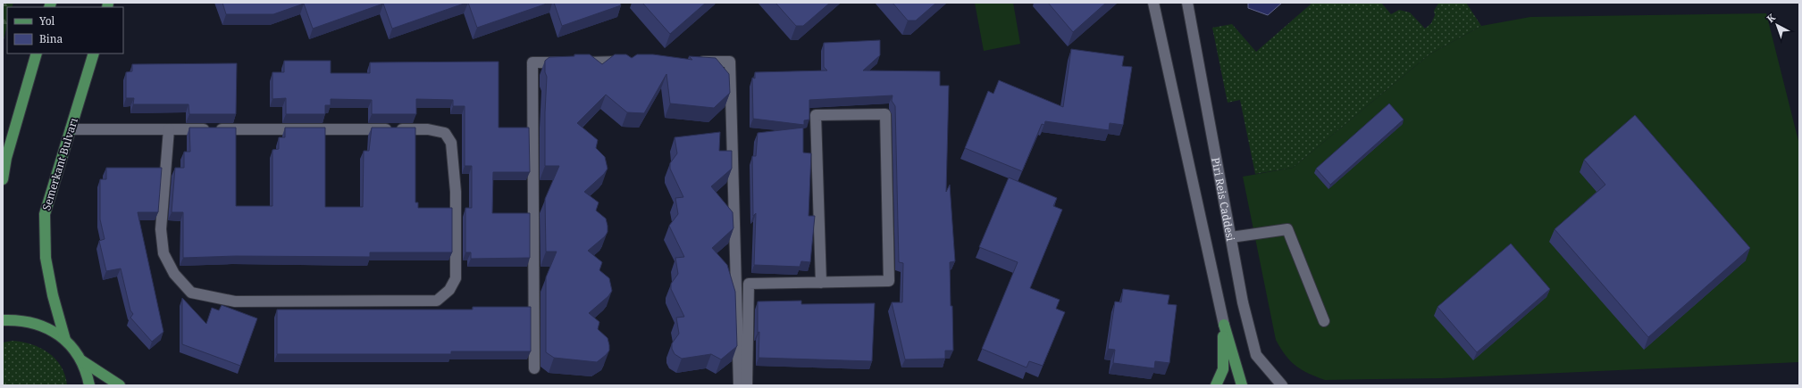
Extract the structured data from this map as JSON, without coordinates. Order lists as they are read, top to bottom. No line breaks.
{"streets":{"main road":["Semerkant Bulvarı"],"street":["Piri Reis Caddesi"]},"legend":["Yol","Bina"],"north":"top left"}
